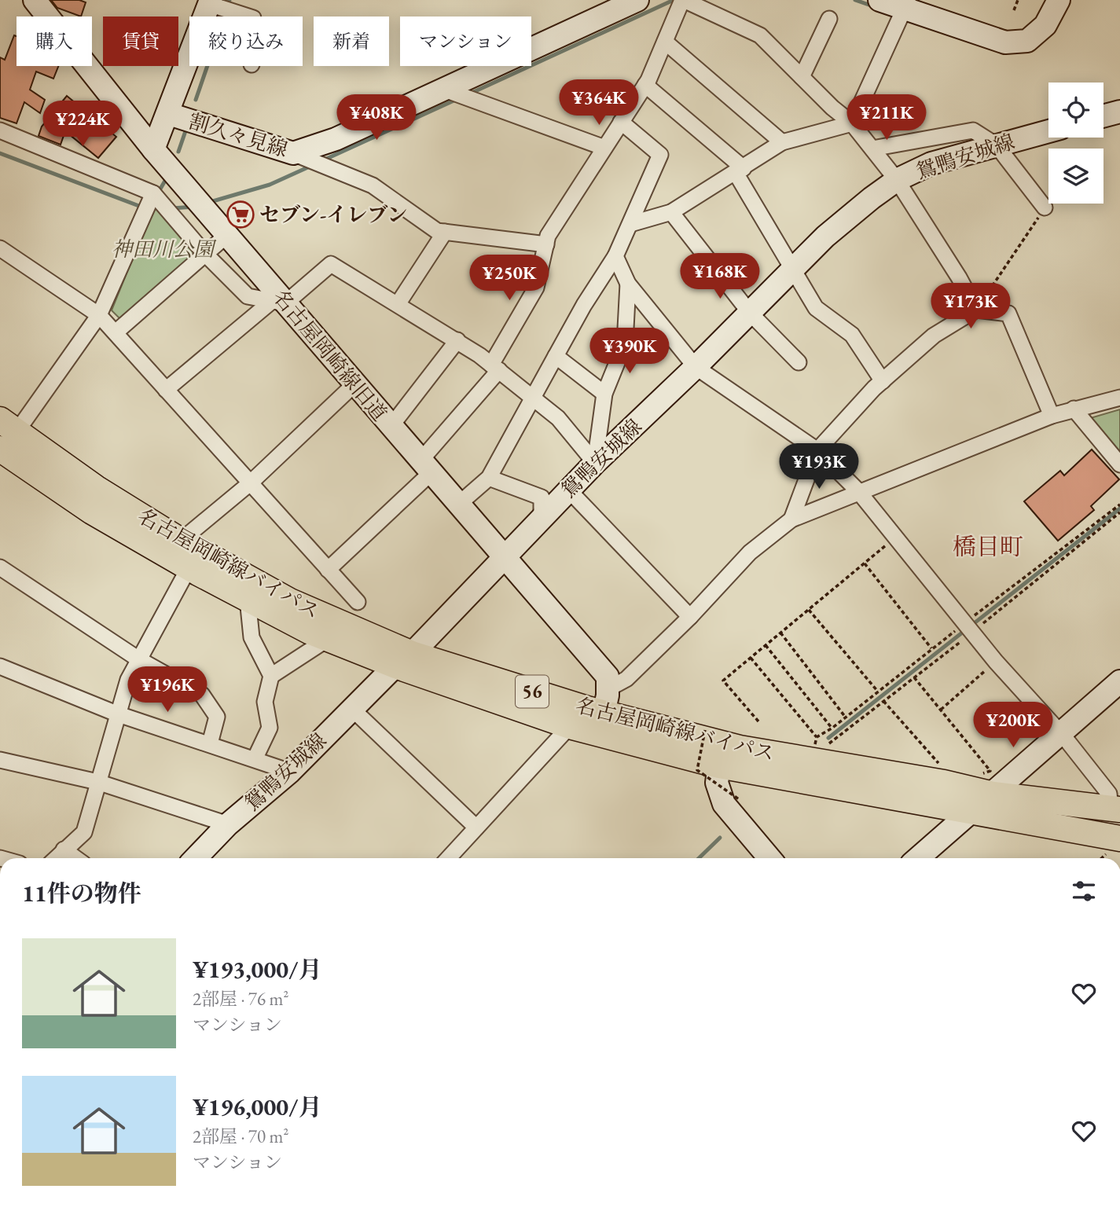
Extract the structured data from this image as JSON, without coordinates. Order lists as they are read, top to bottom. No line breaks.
{"streets":{"main road":["名古屋岡崎線バイパス","56"],"street":["割久々見線","鴛鴨安城線","名古屋岡崎線旧道"]},"crossings":[["鴛鴨安城線","名古屋岡崎線旧道"],["鴛鴨安城線","名古屋岡崎線バイパス"],["名古屋岡崎線旧道","名古屋岡崎線バイパス"]],"districts":["橋目町"],"parks":["神田川公園"],"places":{"supermarket":["セブン-イレブン"]},"page":{"chip":["購入","賃貸","絞り込み","新着","マンション"],"price":["¥364K","¥408K","¥211K","¥224K","¥168K","¥250K","¥173K","¥390K","¥193K","¥196K","¥200K"],"heading":"11件の物件","list":[{"name":"¥193,000/月","note":"2部屋 · 76 m² · マンション"},{"name":"¥196,000/月","note":"2部屋 · 70 m² · マンション"}]}}
